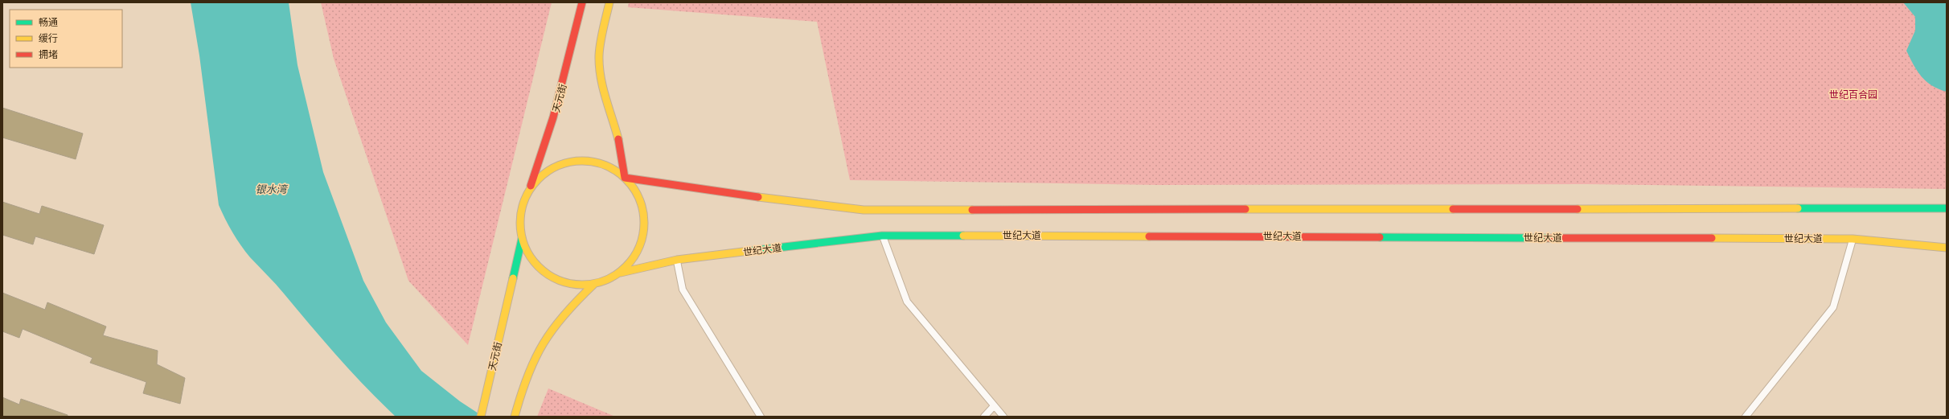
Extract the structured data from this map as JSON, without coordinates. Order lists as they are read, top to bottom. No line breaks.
{"streets":{"main road":["天元街","世纪大道"]},"water":["银水湾"],"parks":["世纪百合园"],"legend":["畅通","缓行","拥堵"]}
